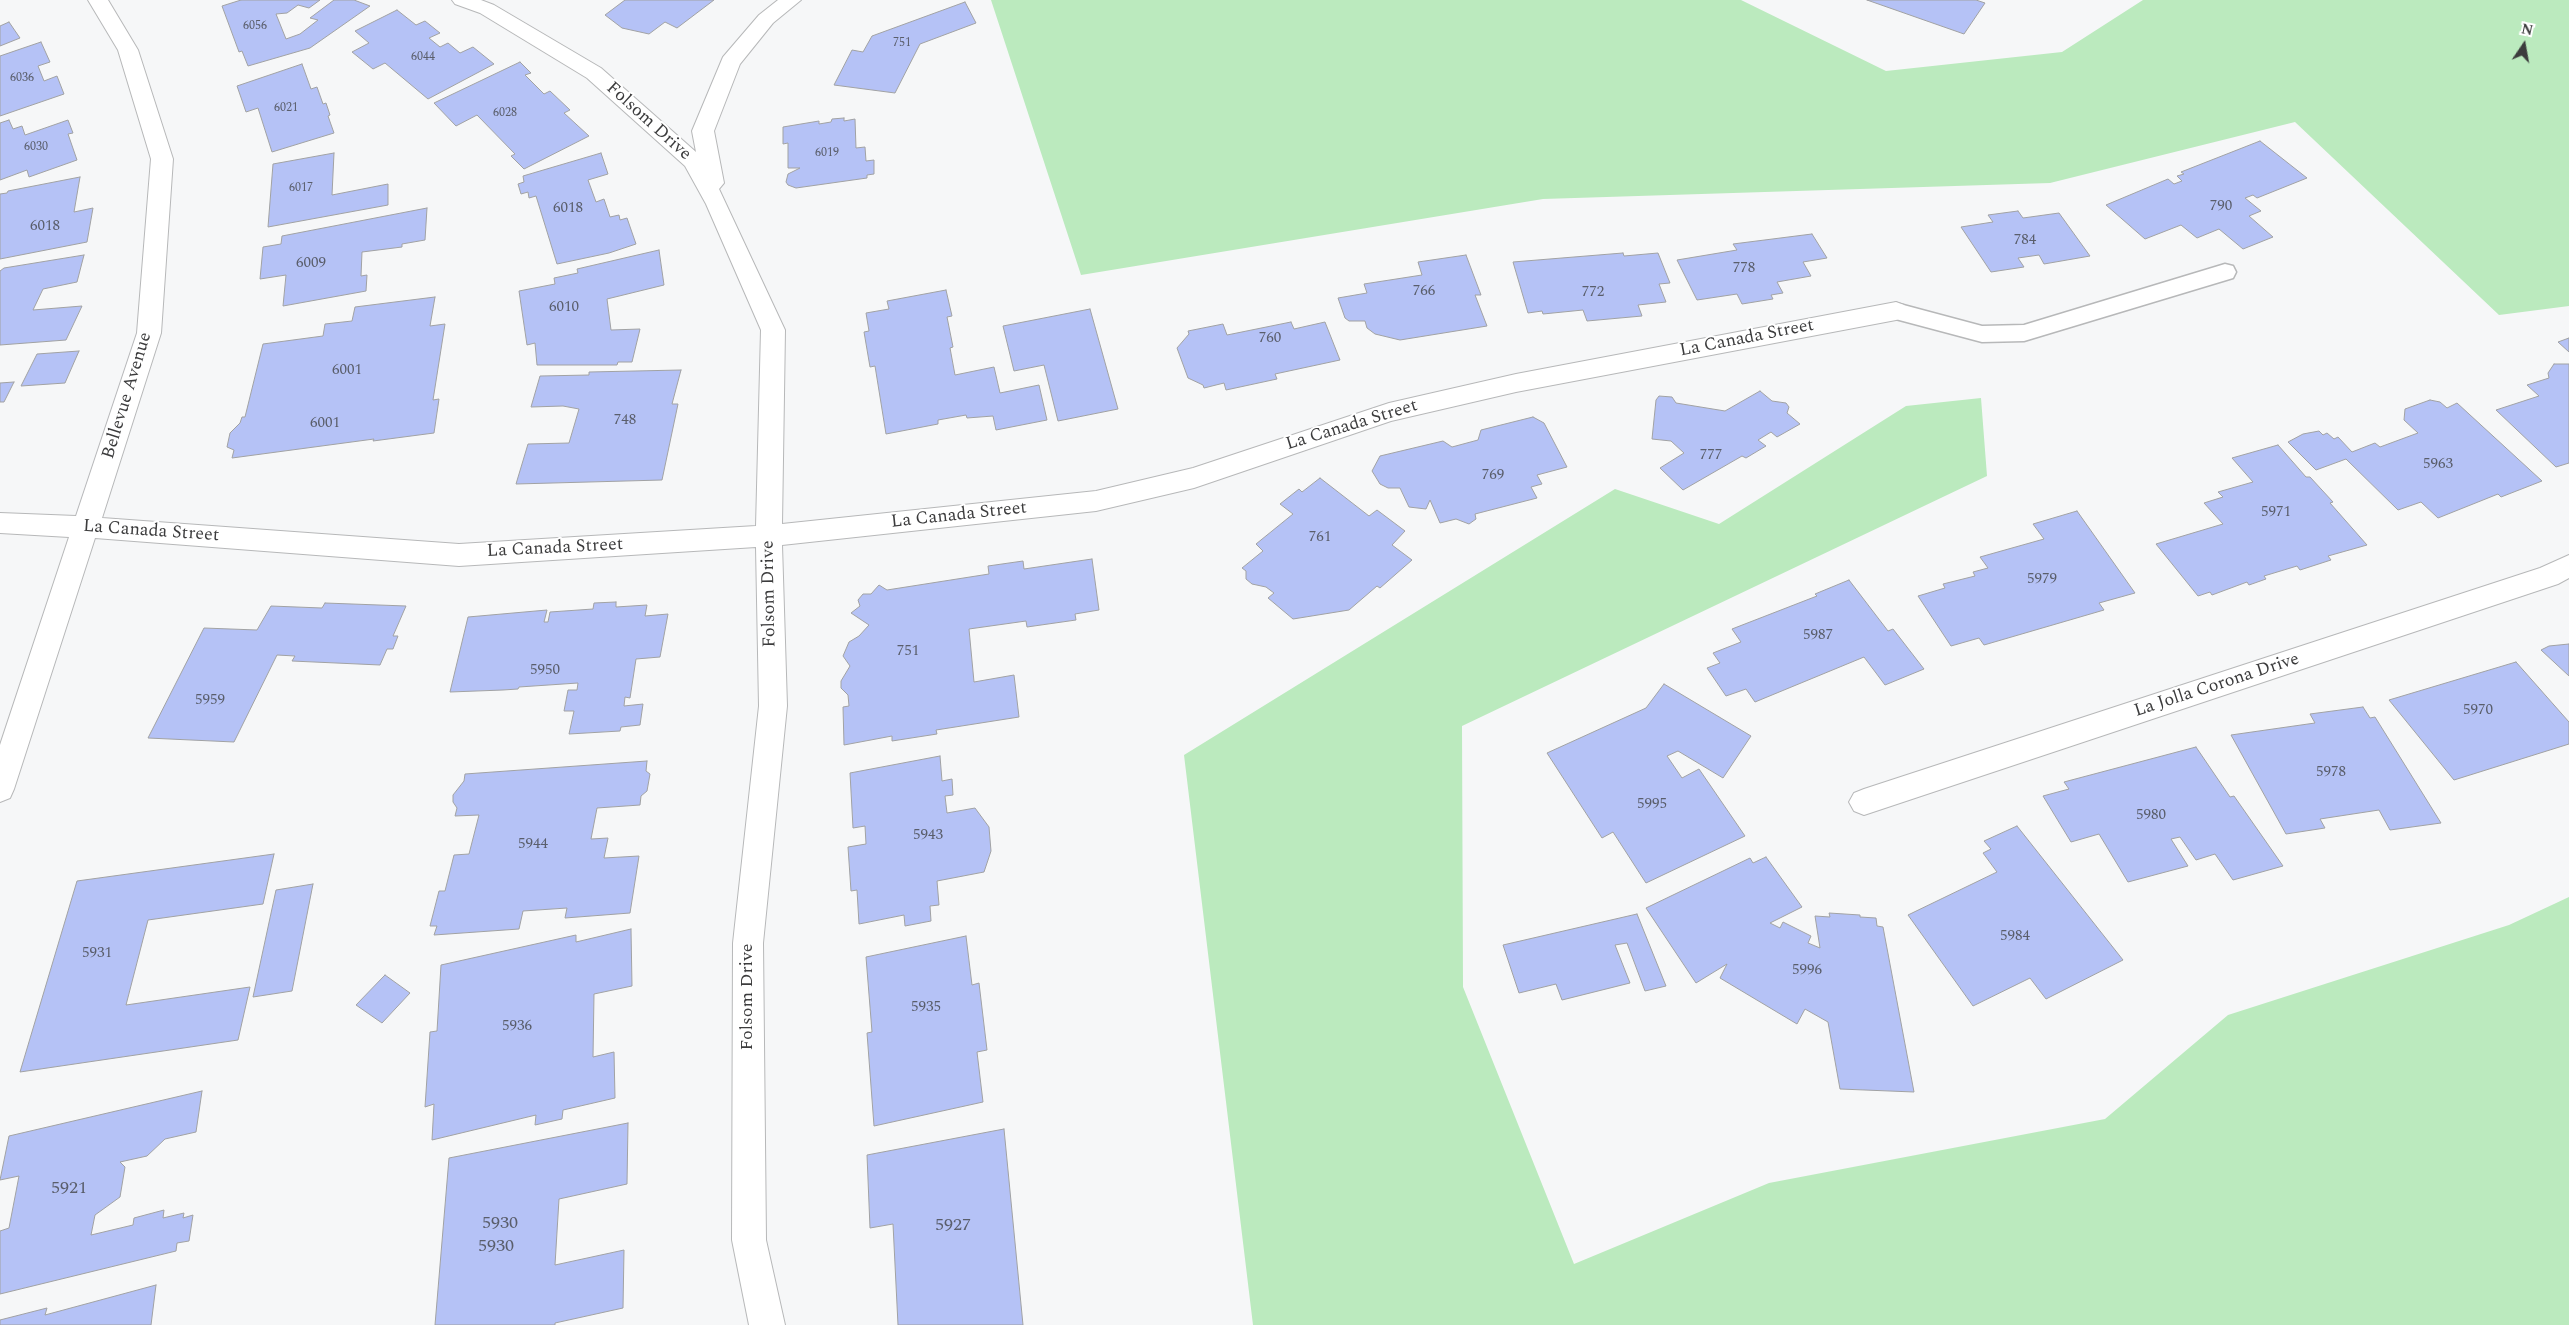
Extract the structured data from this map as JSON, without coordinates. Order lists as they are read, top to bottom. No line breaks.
{"streets":{"street":["Folsom Drive","La Canada Street","Bellevue Avenue","La Jolla Corona Drive"]},"crossings":[["Folsom Drive","La Canada Street"],["La Canada Street","Bellevue Avenue"]],"house_numbers":["6056","751","6044","6036","6021","6028","6030","6019","6017","790","6018","6018","784","6009","778","766","772","6010","760","6001","748","6001","777","5963","769","5971","761","5979","5987","751","5950","5959","5970","5978","5995","5980","5943","5944","5984","5931","5996","5935","5936","5921","5930","5927","5930"],"north":"top"}
